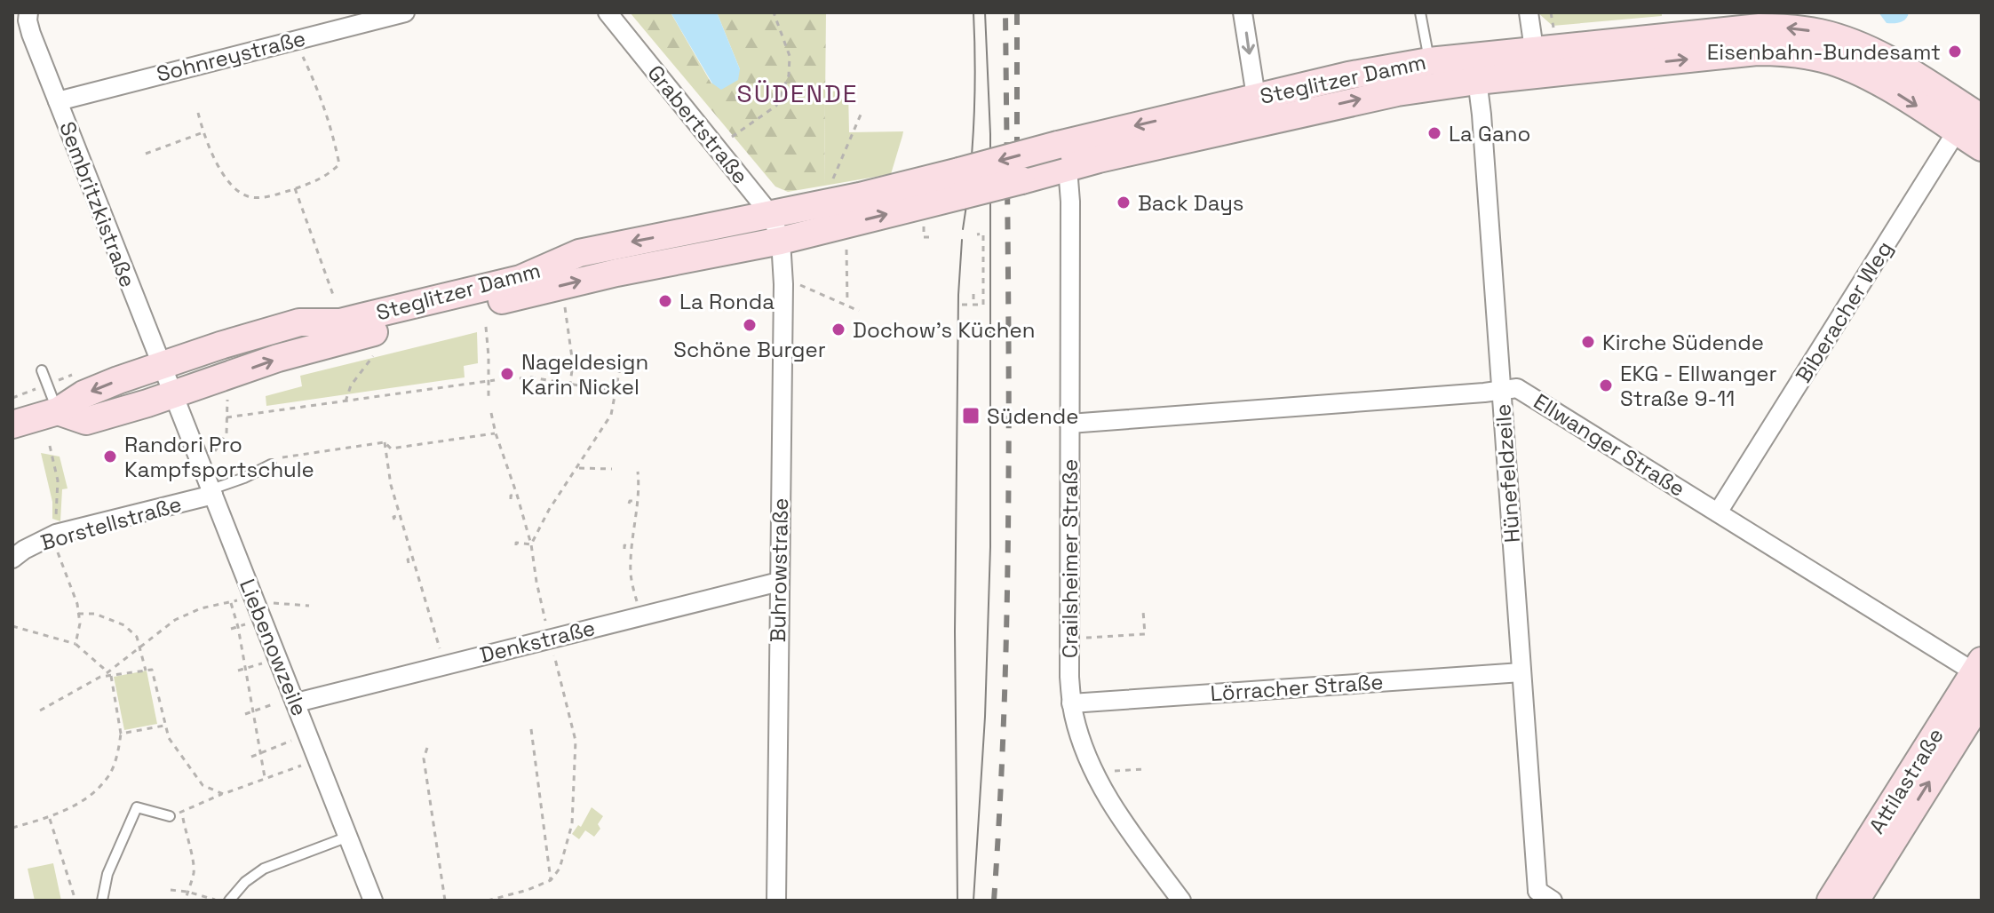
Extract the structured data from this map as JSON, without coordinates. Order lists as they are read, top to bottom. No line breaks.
{"streets":{"main road":["Steglitzer Damm","Attilastraße"],"street":["Sohnreystraße","Grabertstraße","Sembritzkistraße","Biberacher Weg","Ellwanger Straße","Hünefeldzeile","Borstellstraße","Crailsheimer Straße","Buhrowstraße","Denkstraße","Liebenowzeile","Lörracher Straße"]},"crossings":[["Sohnreystraße","Sembritzkistraße"],["Steglitzer Damm","Grabertstraße"],["Steglitzer Damm","Sembritzkistraße"],["Steglitzer Damm","Biberacher Weg"],["Steglitzer Damm","Hünefeldzeile"],["Steglitzer Damm","Crailsheimer Straße"],["Steglitzer Damm","Buhrowstraße"],["Steglitzer Damm","Liebenowzeile"],["Grabertstraße","Buhrowstraße"],["Sembritzkistraße","Liebenowzeile"],["Biberacher Weg","Ellwanger Straße"],["Ellwanger Straße","Hünefeldzeile"],["Ellwanger Straße","Crailsheimer Straße"],["Ellwanger Straße","Attilastraße"],["Hünefeldzeile","Lörracher Straße"],["Borstellstraße","Liebenowzeile"],["Crailsheimer Straße","Lörracher Straße"],["Buhrowstraße","Denkstraße"],["Denkstraße","Liebenowzeile"]],"districts":["SÜDENDE"],"places":{"other":["Eisenbahn-Bundesamt","La Gano","Back Days","La Ronda","Schöne Burger","Dochow's Küchen","Kirche Südende","Nageldesign Karin Nickel","EKG - Ellwanger Straße 9-11","Randori Pro Kampfsportschule"],"transit":["Südende"]}}
